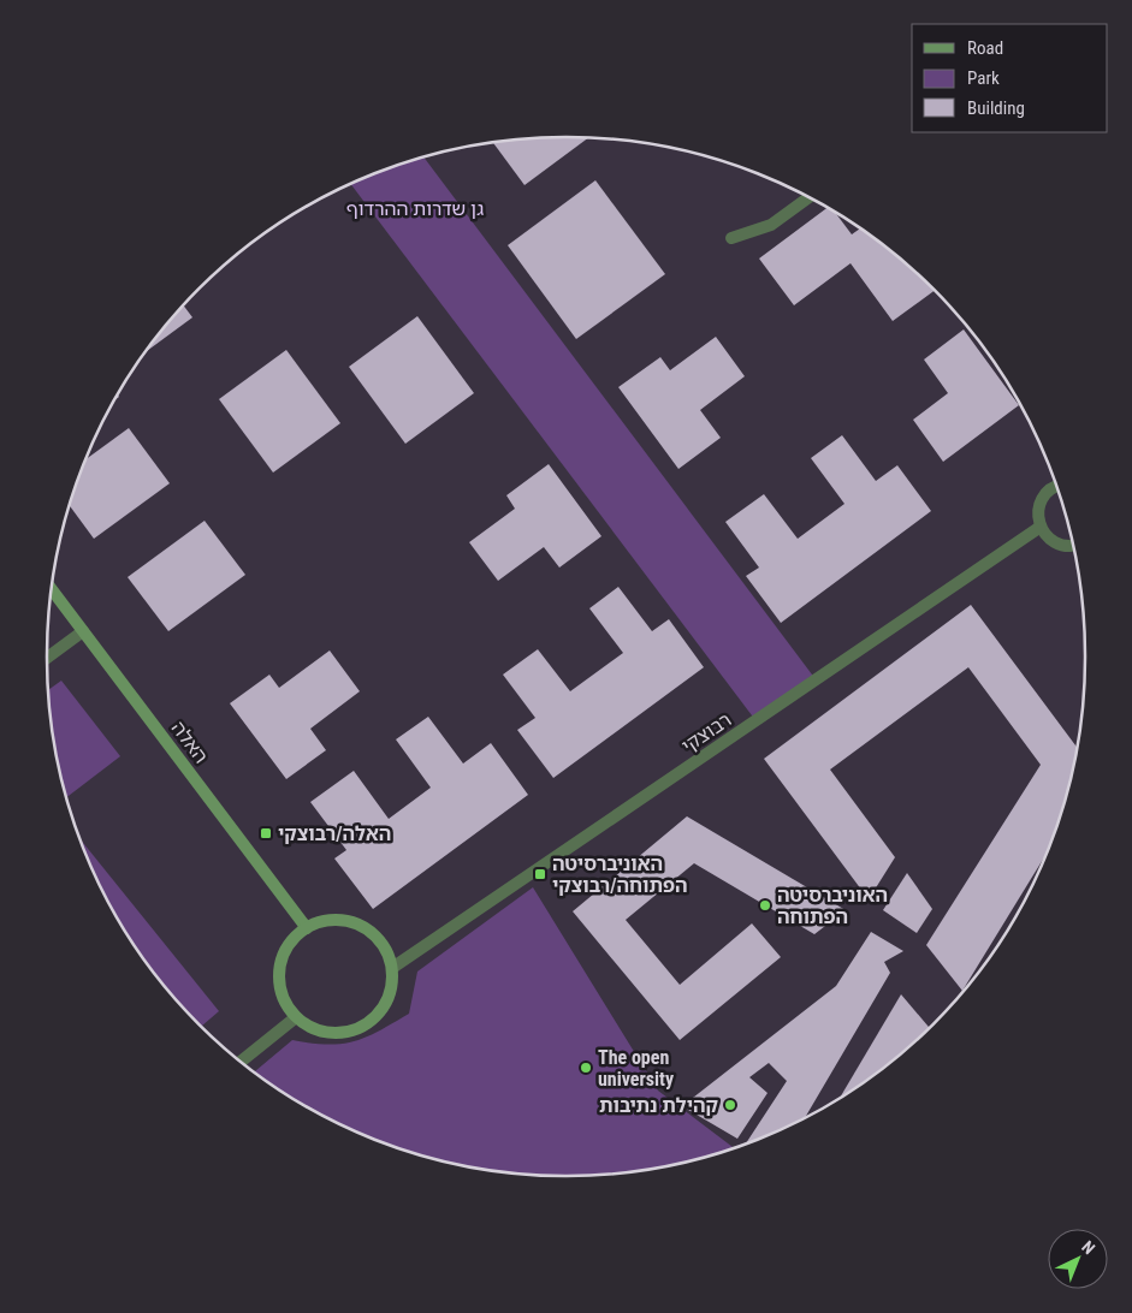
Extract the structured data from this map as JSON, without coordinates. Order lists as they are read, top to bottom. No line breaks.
{"streets":{"street":["רבוצקי","האלה"]},"crossings":[["רבוצקי","האלה"]],"parks":["גן שדרות ההרדוף"],"places":{"transit":["האלה/רבוצקי","האוניברסיטה הפתוחה/רבוצקי"],"other":["האוניברסיטה הפתוחה","The open university","קהילת נתיבות"]},"legend":["Road","Park","Building"],"north":"top right"}
